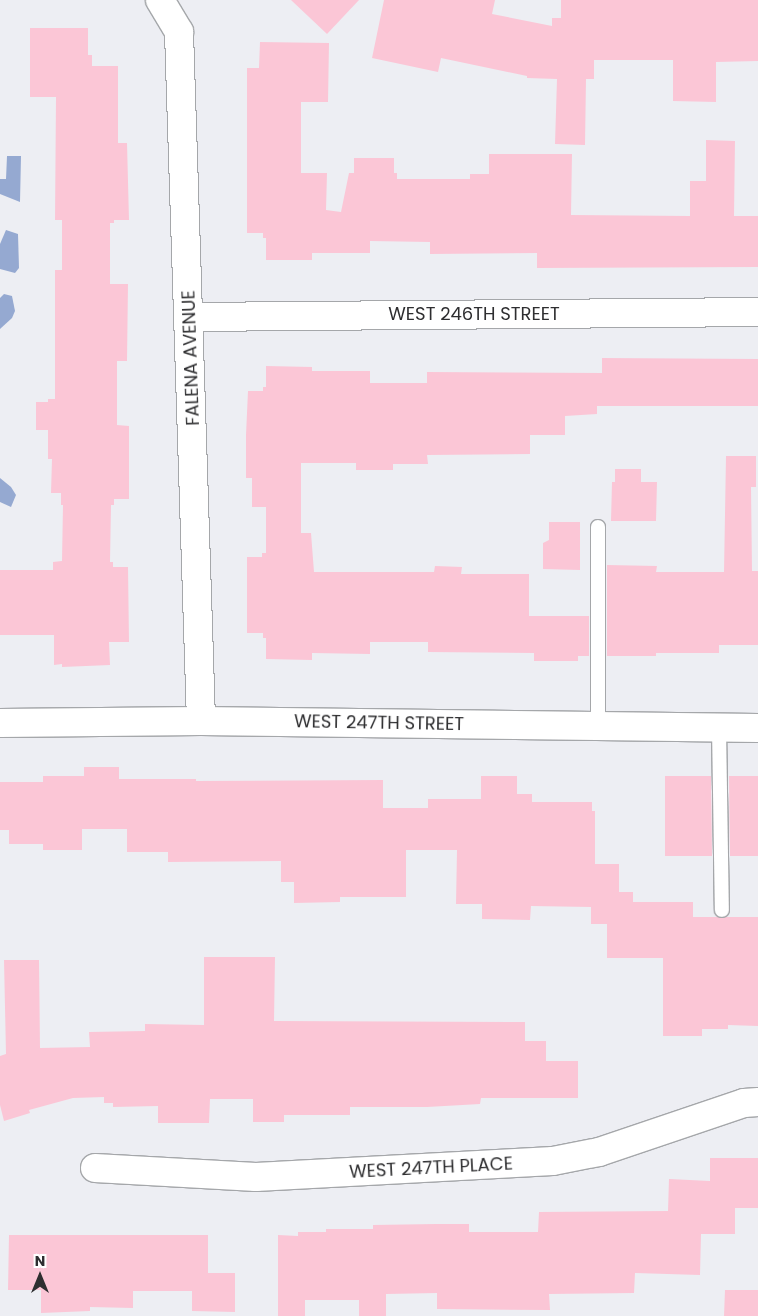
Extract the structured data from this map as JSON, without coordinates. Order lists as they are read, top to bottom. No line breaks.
{"streets":{"street":["WEST 246TH STREET","FALENA AVENUE","WEST 247TH STREET","WEST 247TH PLACE"]},"crossings":[["WEST 246TH STREET","FALENA AVENUE"],["FALENA AVENUE","WEST 247TH STREET"]],"north":"top"}
